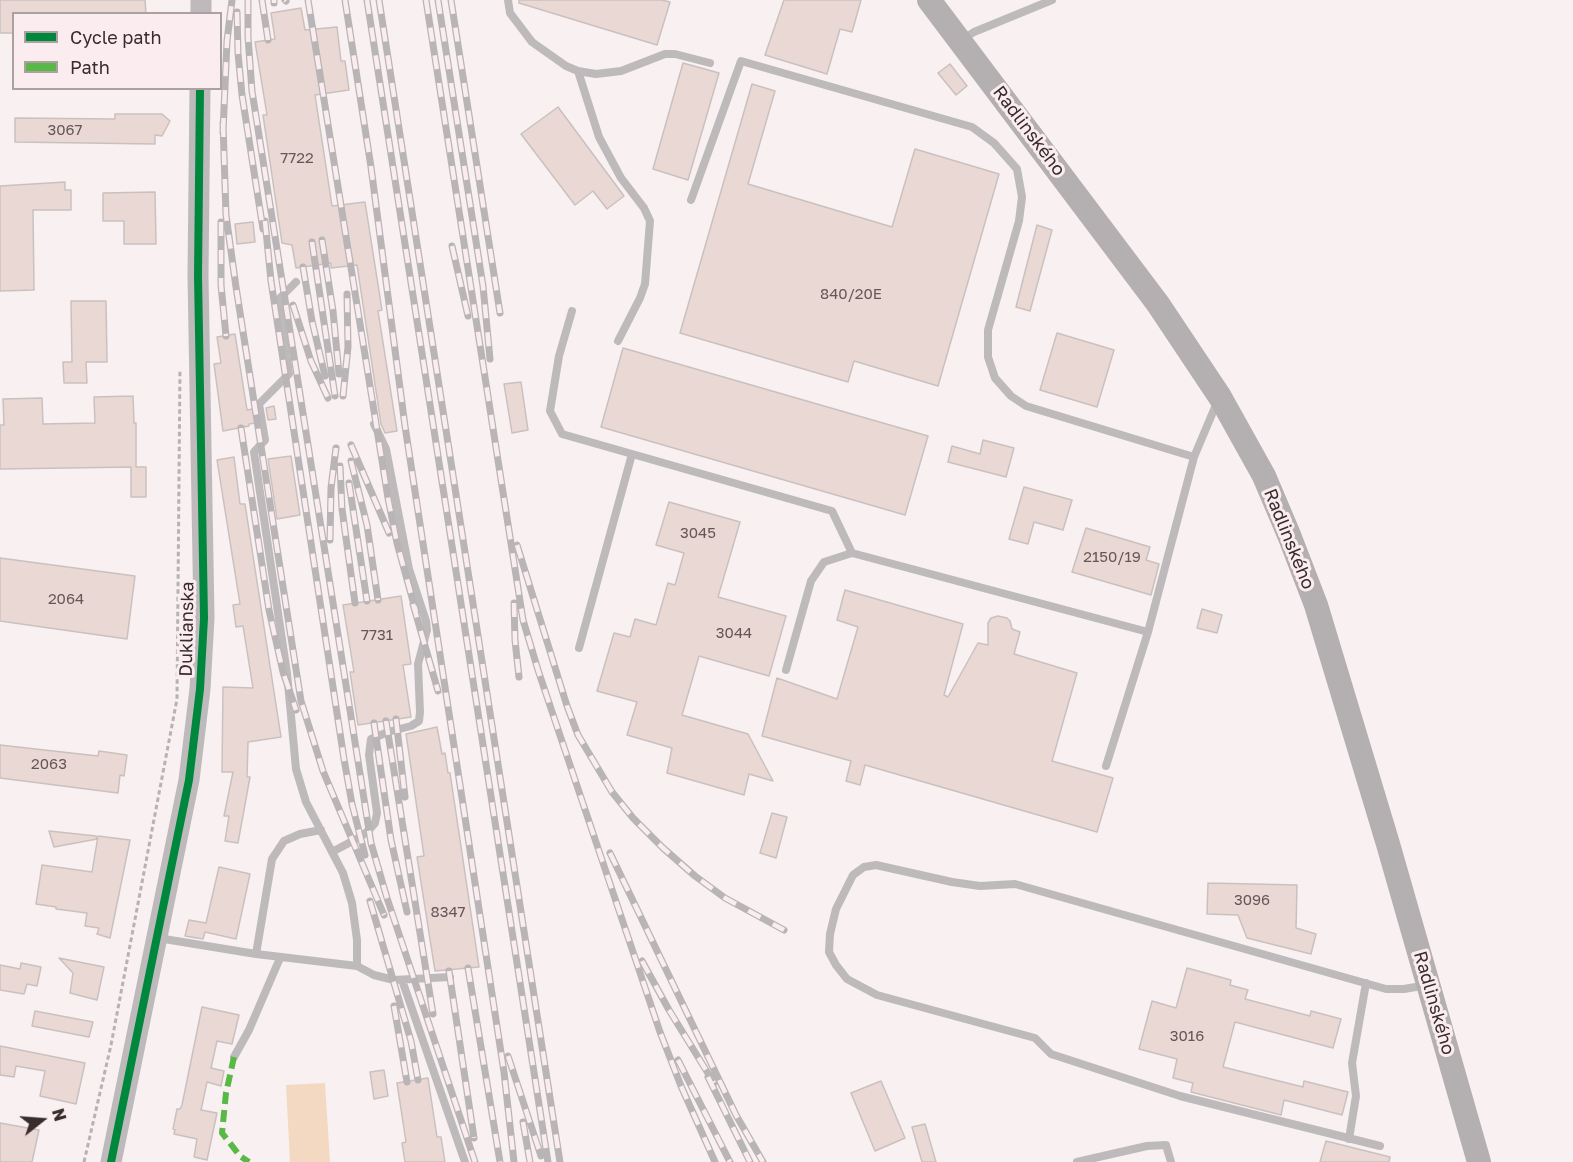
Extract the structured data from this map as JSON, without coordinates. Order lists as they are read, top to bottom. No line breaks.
{"streets":{"main road":["Radlinského"],"street":["Duklianska"]},"house_numbers":["3067","7722","840/20E","3045","2150/19","2064","3044","7731","2063","3096","8347","3016"],"legend":["Cycle path","Path"],"north":"right"}
